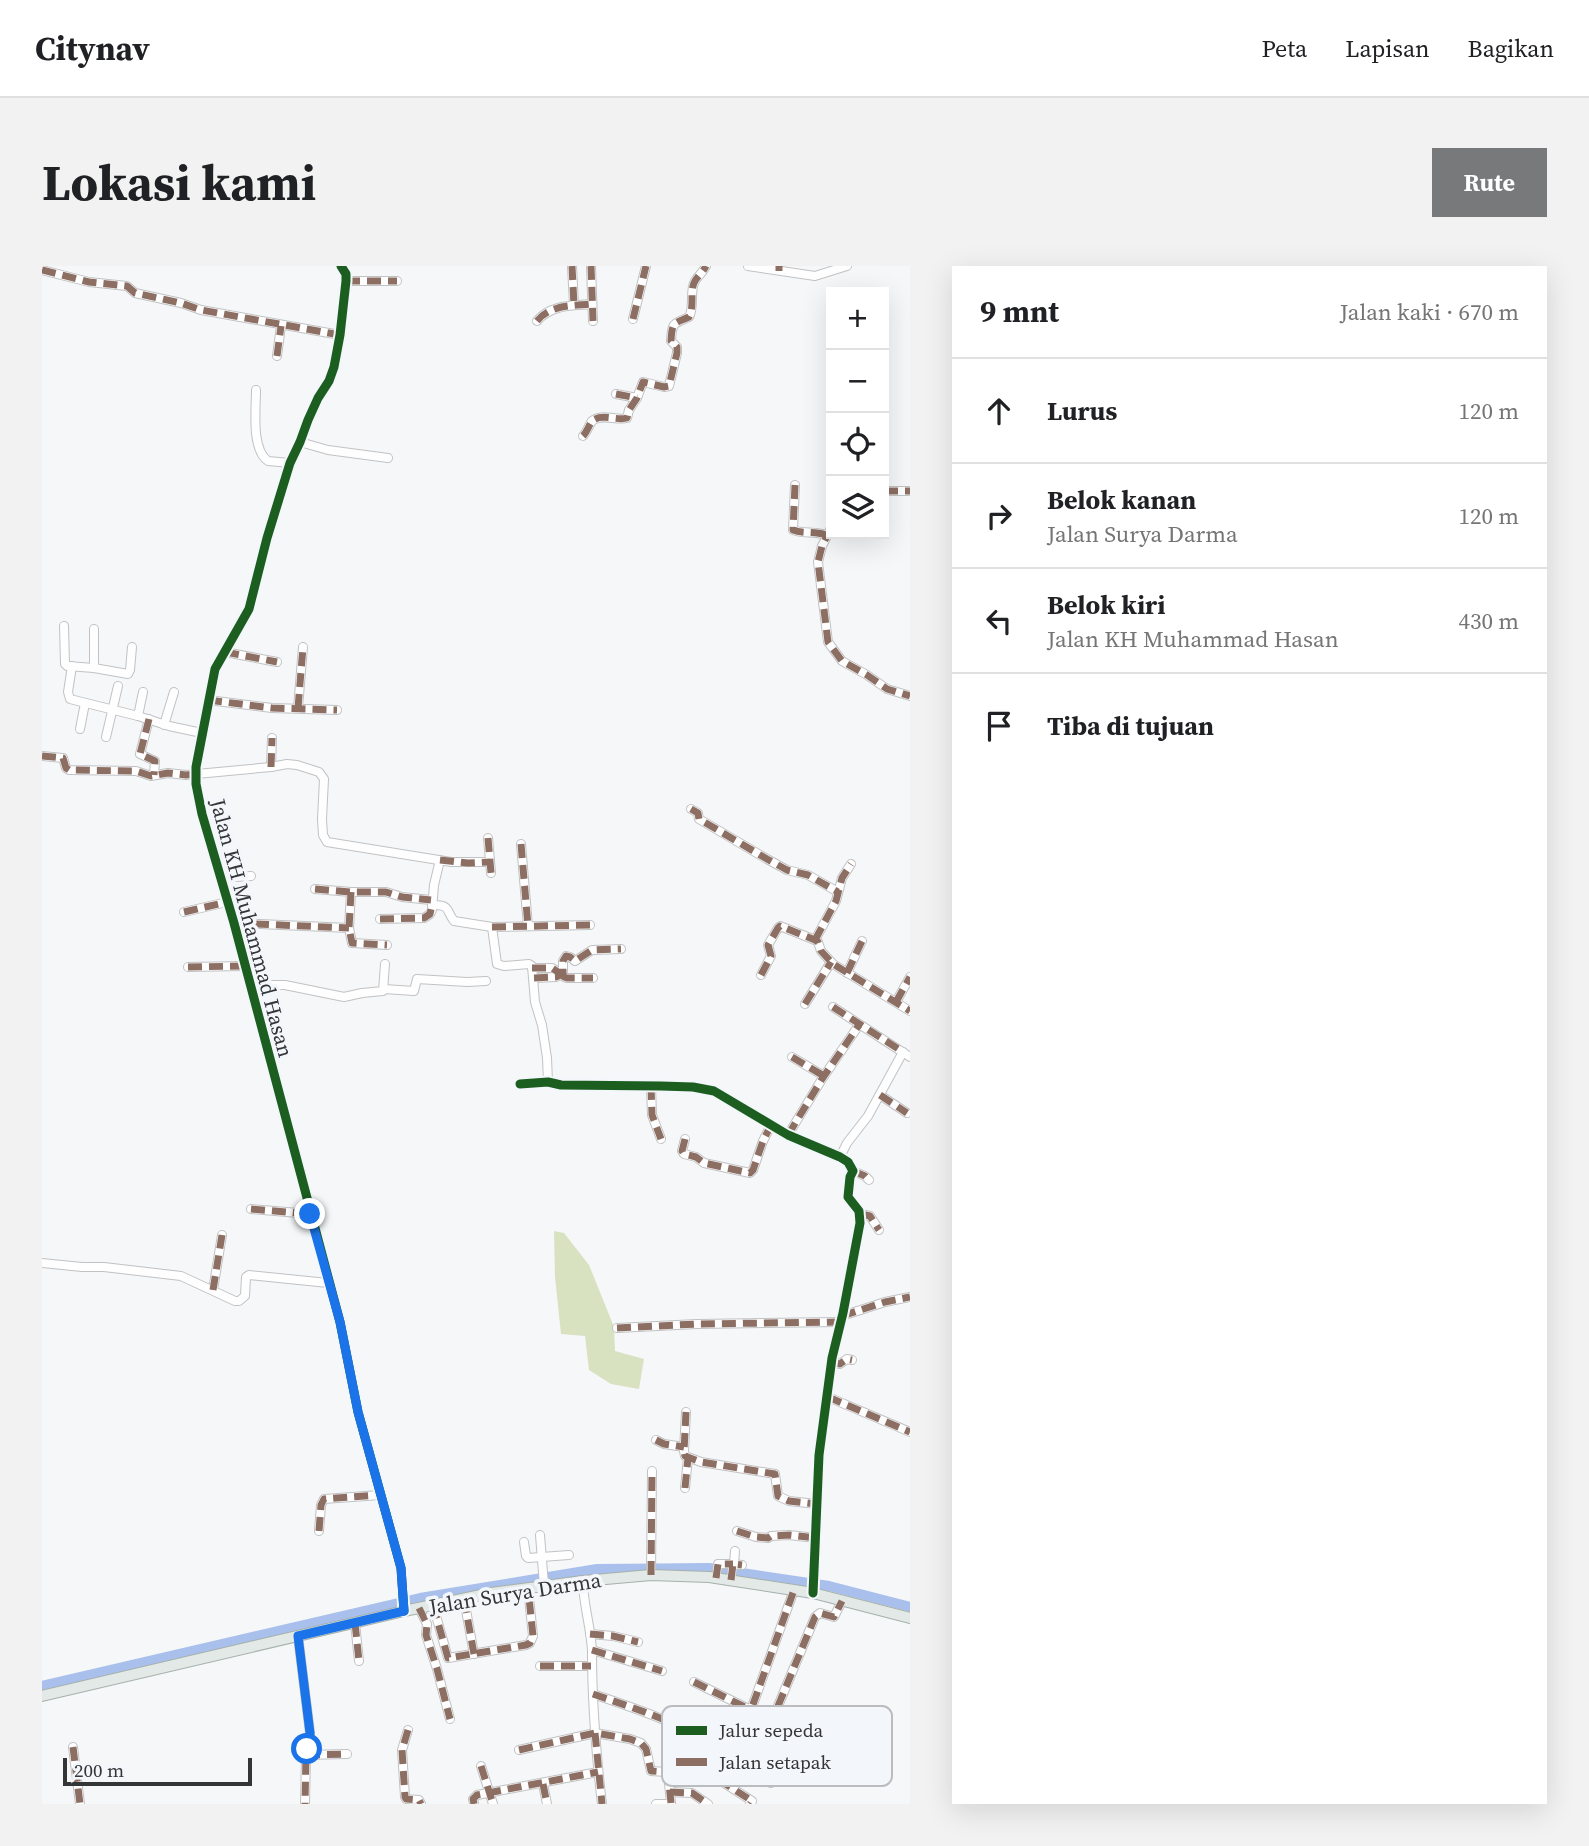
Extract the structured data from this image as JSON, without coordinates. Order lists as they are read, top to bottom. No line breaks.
{"streets":{"main road":["Jalan Surya Darma"],"street":["Jalan KH Muhammad Hasan"]},"crossings":[["Jalan KH Muhammad Hasan","Jalan Surya Darma"]],"legend":["Jalur sepeda","Jalan setapak"],"scale_bar":"200 m","page":{"header":"Citynav","nav":["Peta","Lapisan","Bagikan"],"buttons":"Rute","title":"Lokasi kami","heading":["9 mnt","Jalan kaki · 670 m"],"map_buttons":["+","−"],"list":[["Lurus","120 m"],["Belok kanan","Jalan Surya Darma","120 m"],["Belok kiri","Jalan KH Muhammad Hasan","430 m"],"Tiba di tujuan"],"scale":"200 m"}}
